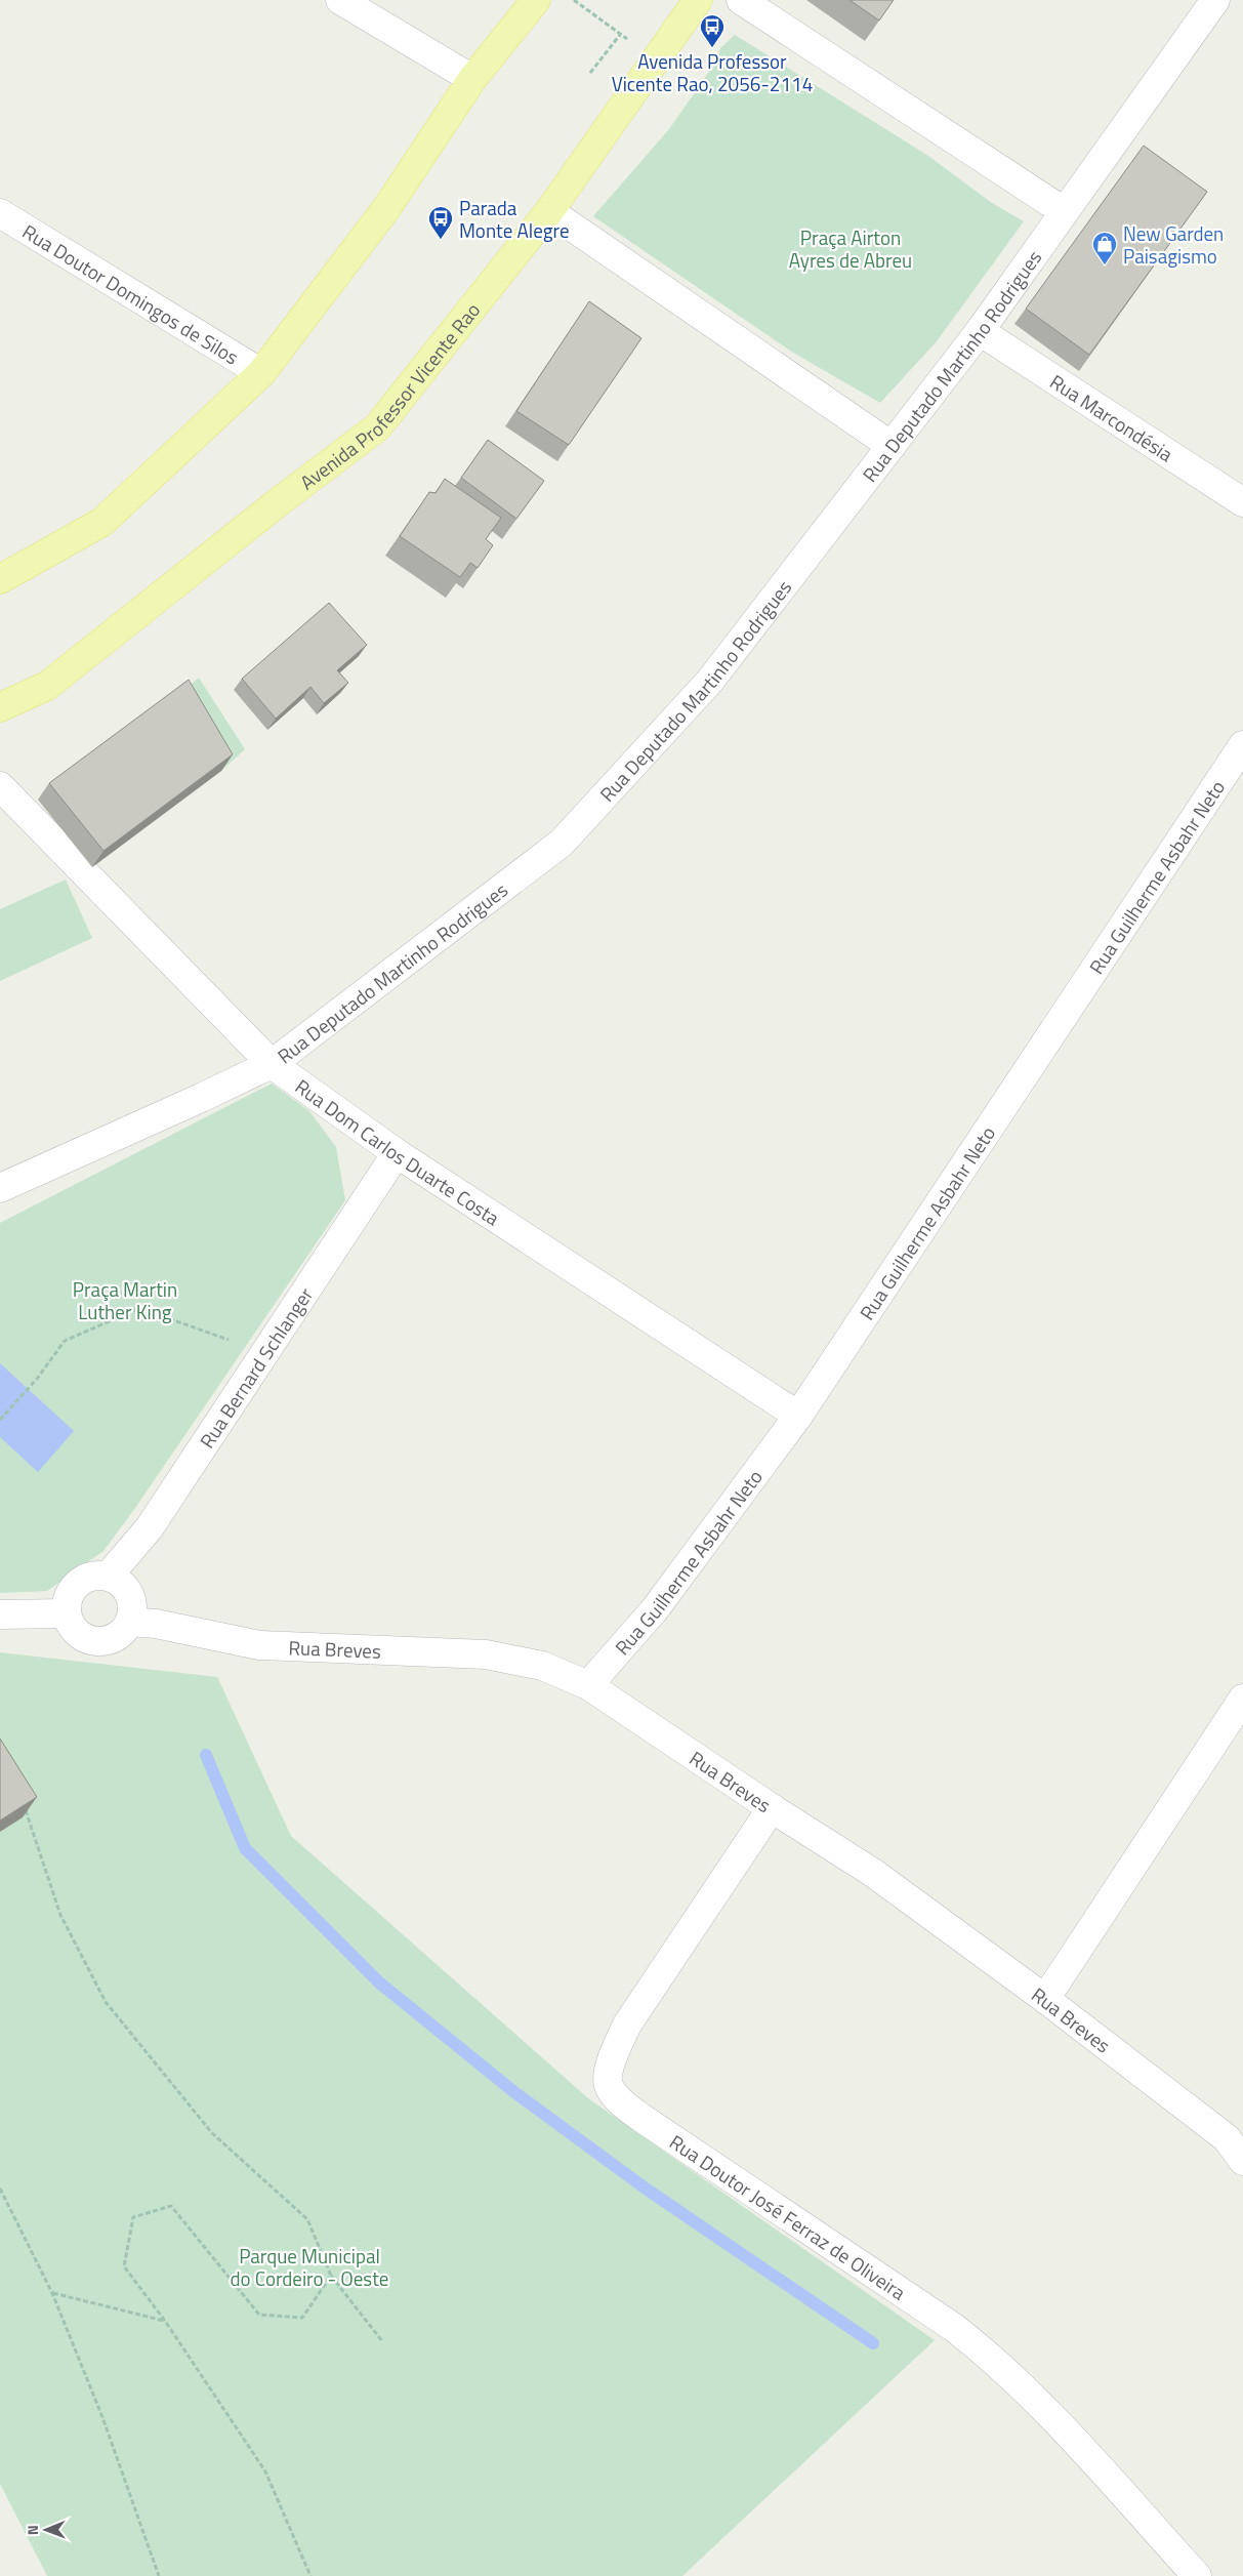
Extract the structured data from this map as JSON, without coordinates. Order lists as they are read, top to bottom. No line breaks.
{"streets":{"main road":["Avenida Professor Vicente Rao"],"street":["Rua Doutor Domingos de Silos","Rua Deputado Martinho Rodrigues","Rua Marcondésia","Rua Guilherme Asbahr Neto","Rua Dom Carlos Duarte Costa","Rua Bernard Schlanger","Rua Breves","Rua Doutor José Ferraz de Oliveira"]},"crossings":[["Rua Deputado Martinho Rodrigues","Rua Marcondésia"],["Rua Deputado Martinho Rodrigues","Rua Dom Carlos Duarte Costa"],["Rua Guilherme Asbahr Neto","Rua Dom Carlos Duarte Costa"],["Rua Guilherme Asbahr Neto","Rua Breves"],["Rua Dom Carlos Duarte Costa","Rua Bernard Schlanger"],["Rua Bernard Schlanger","Rua Breves"],["Rua Breves","Rua Doutor José Ferraz de Oliveira"]],"parks":["Praça Airton Ayres de Abreu","Praça Martin Luther King","Parque Municipal do Cordeiro - Oeste"],"places":{"bus stop":["Avenida Professor Vicente Rao, 2056-2114","Parada Monte Alegre"],"shop":["New Garden Paisagismo"]},"north":"left"}
